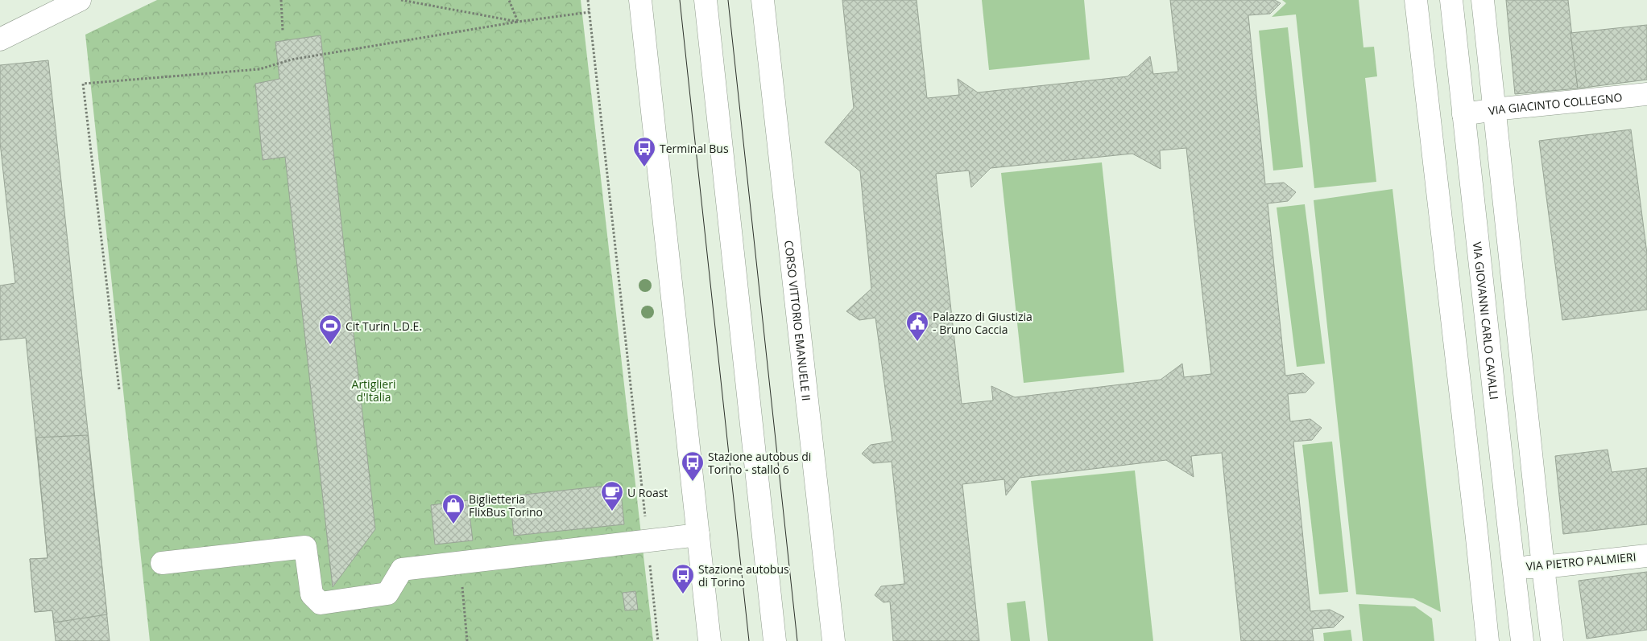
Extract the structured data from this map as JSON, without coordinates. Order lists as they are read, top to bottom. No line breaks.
{"streets":{"street":["VIA GIACINTO COLLEGNO","CORSO VITTORIO EMANUELE II","VIA GIOVANNI CARLO CAVALLI","VIA PIETRO PALMIERI"]},"crossings":[["VIA GIACINTO COLLEGNO","VIA GIOVANNI CARLO CAVALLI"],["VIA GIOVANNI CARLO CAVALLI","VIA PIETRO PALMIERI"]],"parks":["Artiglieri d'Italia"],"places":{"bus stop":["Terminal Bus","Stazione autobus di Torino - stallo 6","Stazione autobus di Torino"],"public building":["Palazzo di Giustizia - Bruno Caccia"],"sports":["Cit Turin L.D.E."],"cafe":["U Roast"],"shop":["Biglietteria FlixBus Torino"]}}
